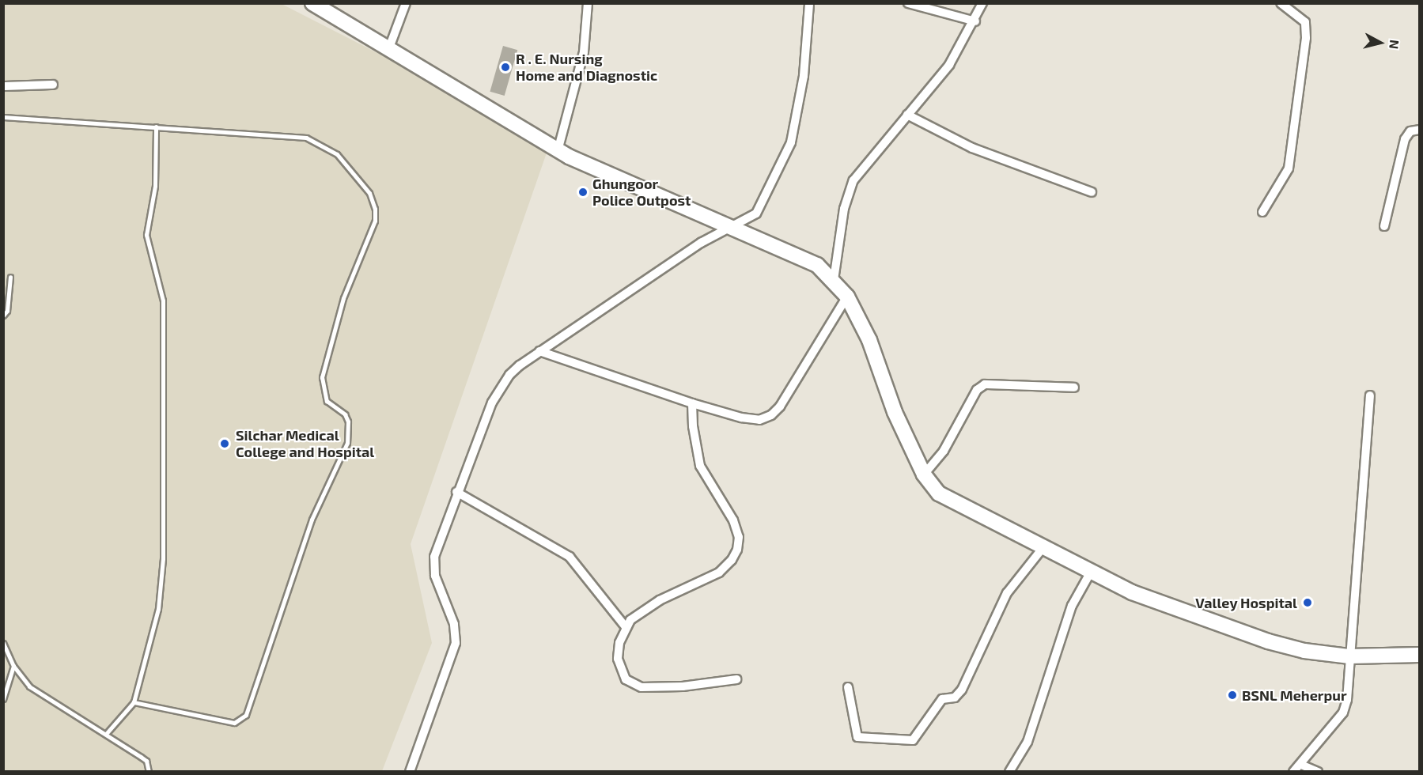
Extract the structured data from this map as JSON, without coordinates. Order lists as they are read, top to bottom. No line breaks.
{"places":["R . E. Nursing Home and Diagnostic","Ghungoor Police Outpost","Silchar Medical College and Hospital","Valley Hospital","BSNL Meherpur"],"north":"right"}
